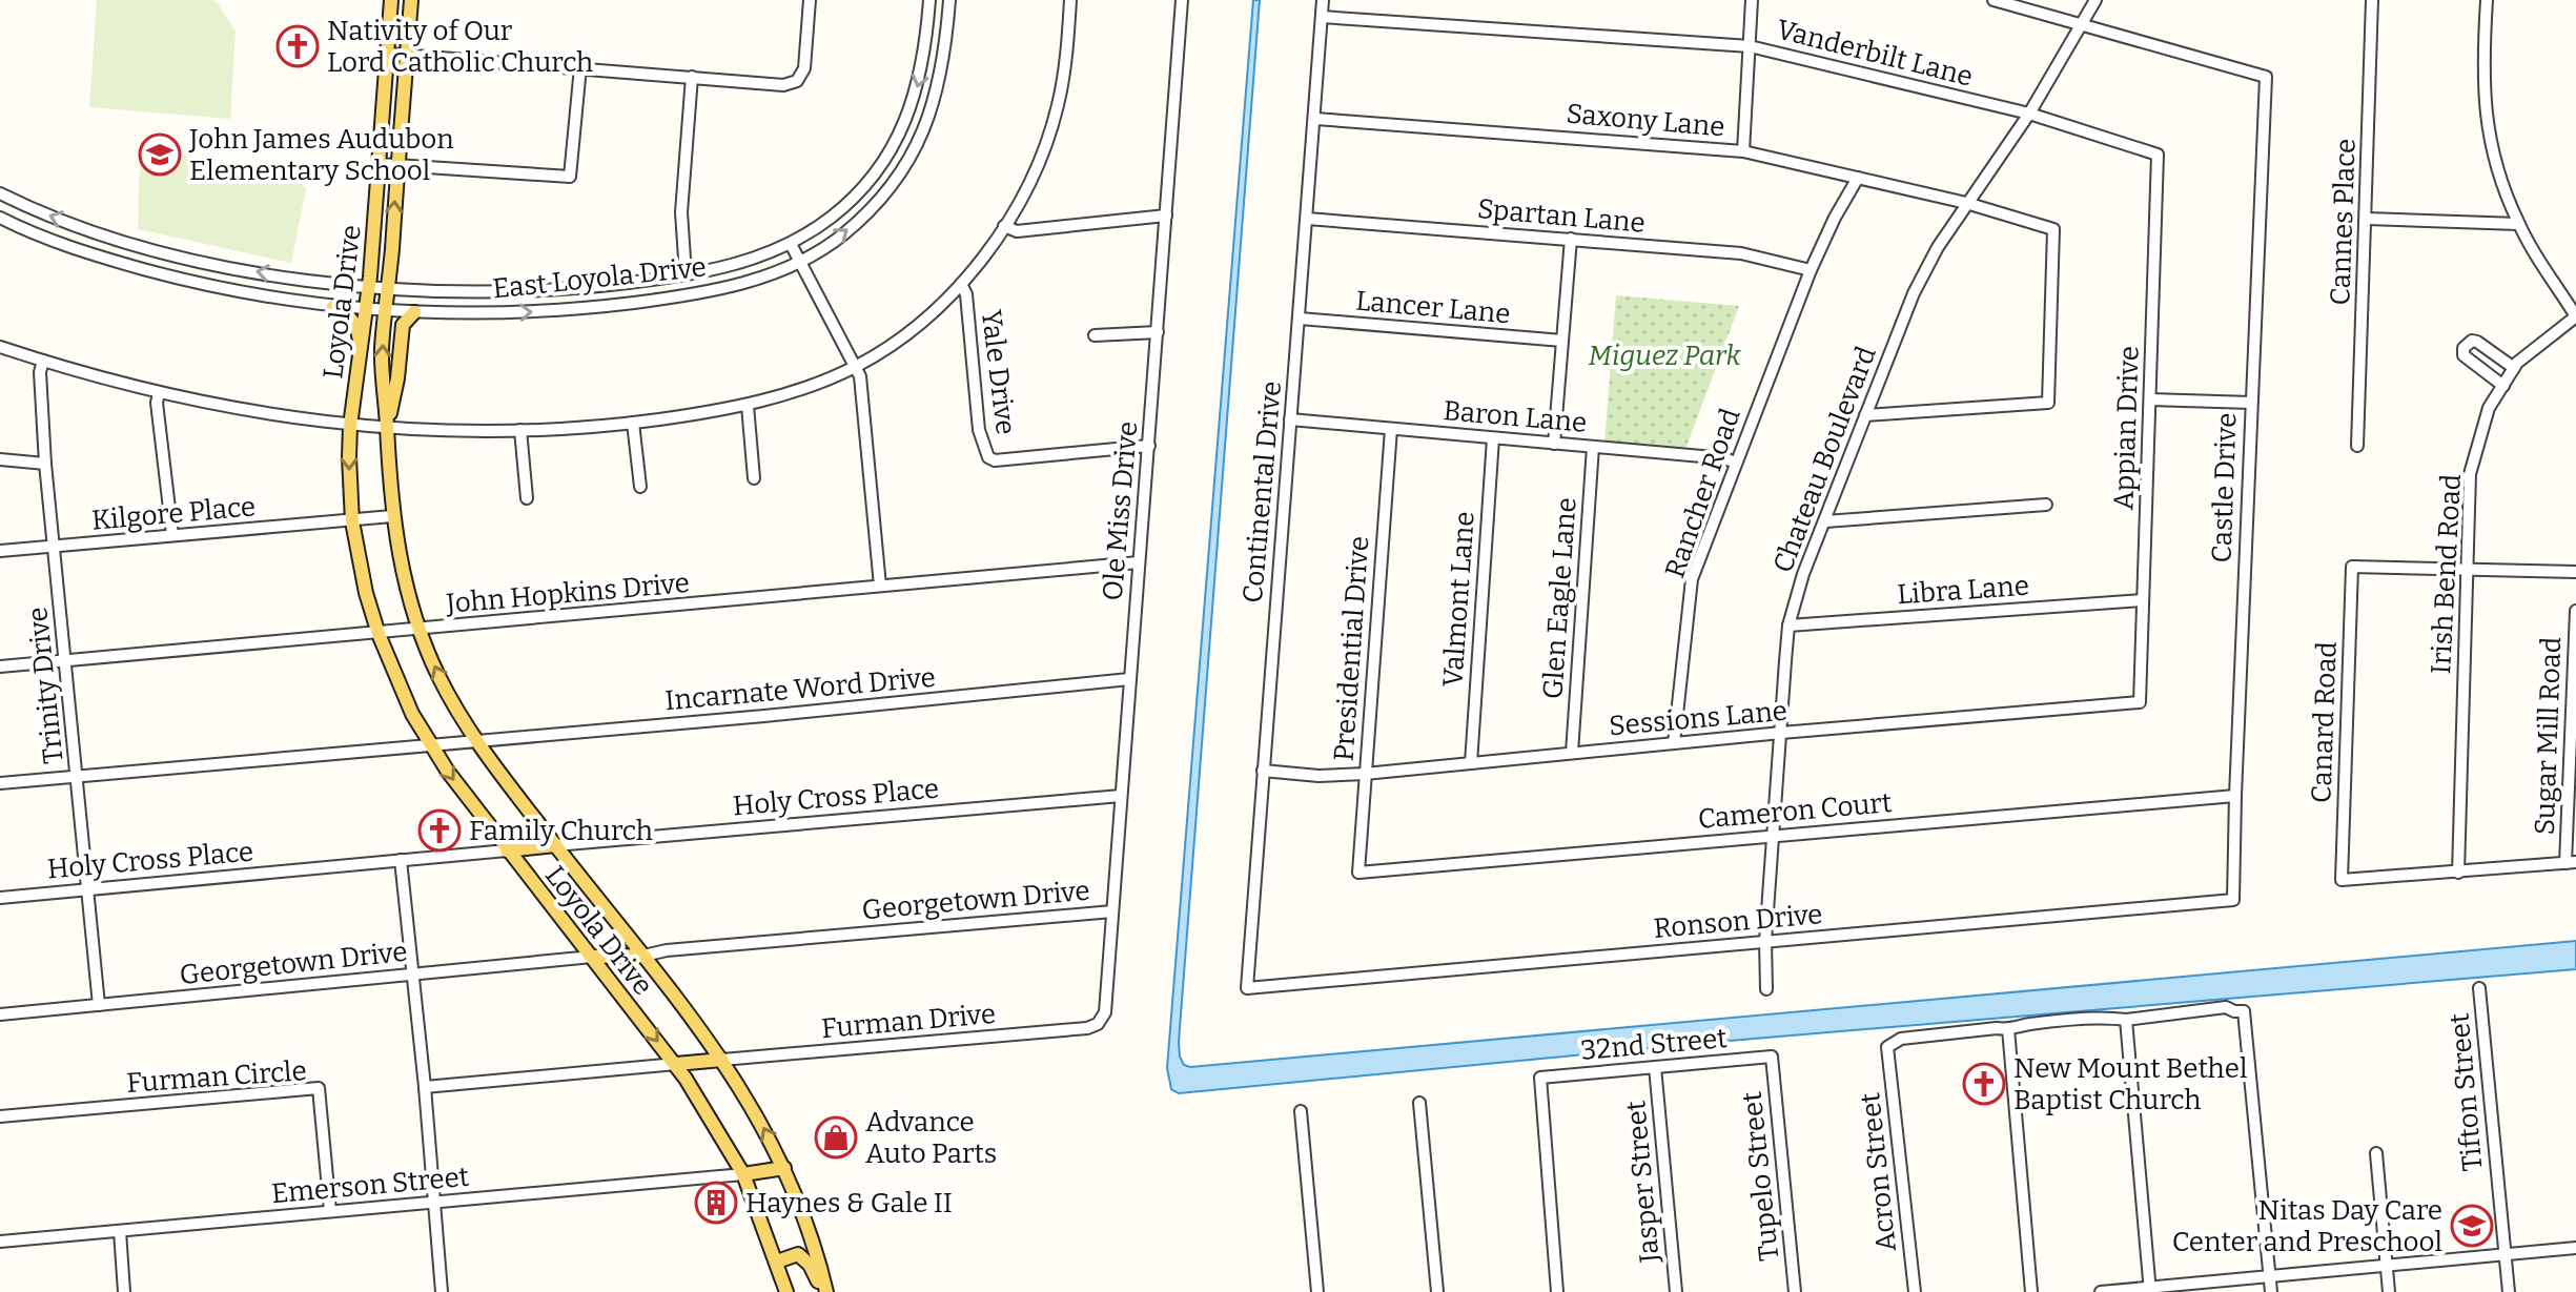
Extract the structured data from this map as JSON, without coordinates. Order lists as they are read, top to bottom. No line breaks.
{"streets":{"main road":["Loyola Drive"],"street":["Vanderbilt Lane","Saxony Lane","Spartan Lane","Cannes Place","East Loyola Drive","Lancer Lane","Yale Drive","Baron Lane","Appian Drive","Chateau Boulevard","Castle Drive","Continental Drive","Rancher Road","Ole Miss Drive","Kilgore Place","Irish Bend Road","Libra Lane","John Hopkins Drive","Glen Eagle Lane","Valmont Lane","Presidential Drive","Trinity Drive","Incarnate Word Drive","Sessions Lane","Canard Road","Sugar Mill Road","Holy Cross Place","Cameron Court","Georgetown Drive","Ronson Drive","Furman Drive","32nd Street","Furman Circle","Tifton Street","Acron Street","Tupelo Street","Jasper Street","Emerson Street"]},"crossings":[["Vanderbilt Lane","Appian Drive"],["Vanderbilt Lane","Chateau Boulevard"],["Vanderbilt Lane","Continental Drive"],["Saxony Lane","Chateau Boulevard"],["Saxony Lane","Continental Drive"],["Saxony Lane","Rancher Road"],["Spartan Lane","Continental Drive"],["Spartan Lane","Rancher Road"],["East Loyola Drive","Loyola Drive"],["Loyola Drive","Kilgore Place"],["Loyola Drive","John Hopkins Drive"],["Loyola Drive","Incarnate Word Drive"],["Loyola Drive","Holy Cross Place"],["Loyola Drive","Georgetown Drive"],["Loyola Drive","Furman Drive"],["Loyola Drive","Emerson Street"],["Lancer Lane","Continental Drive"],["Yale Drive","Ole Miss Drive"],["Baron Lane","Continental Drive"],["Baron Lane","Rancher Road"],["Baron Lane","Glen Eagle Lane"],["Baron Lane","Valmont Lane"],["Baron Lane","Presidential Drive"],["Appian Drive","Libra Lane"],["Appian Drive","Sessions Lane"],["Chateau Boulevard","Castle Drive"],["Chateau Boulevard","Libra Lane"],["Chateau Boulevard","Sessions Lane"],["Chateau Boulevard","Cameron Court"],["Chateau Boulevard","Ronson Drive"],["Castle Drive","Cameron Court"],["Castle Drive","Ronson Drive"],["Continental Drive","Sessions Lane"],["Continental Drive","Ronson Drive"],["Rancher Road","Sessions Lane"],["Ole Miss Drive","John Hopkins Drive"],["Ole Miss Drive","Incarnate Word Drive"],["Ole Miss Drive","Holy Cross Place"],["Ole Miss Drive","Georgetown Drive"],["Ole Miss Drive","Furman Drive"],["Kilgore Place","Trinity Drive"],["Irish Bend Road","Canard Road"],["John Hopkins Drive","Trinity Drive"],["Glen Eagle Lane","Sessions Lane"],["Valmont Lane","Sessions Lane"],["Presidential Drive","Sessions Lane"],["Presidential Drive","Cameron Court"],["Trinity Drive","Holy Cross Place"],["Trinity Drive","Georgetown Drive"],["32nd Street","Tupelo Street"],["32nd Street","Jasper Street"],["Furman Circle","Emerson Street"]],"parks":["Miguez Park"],"places":{"church":["Nativity of Our Lord Catholic Church","Family Church","New Mount Bethel Baptist Church"],"school or university":["John James Audubon Elementary School","Nitas Day Care Center and Preschool"],"shop":["Advance Auto Parts"],"building":["Haynes & Gale II"]}}
